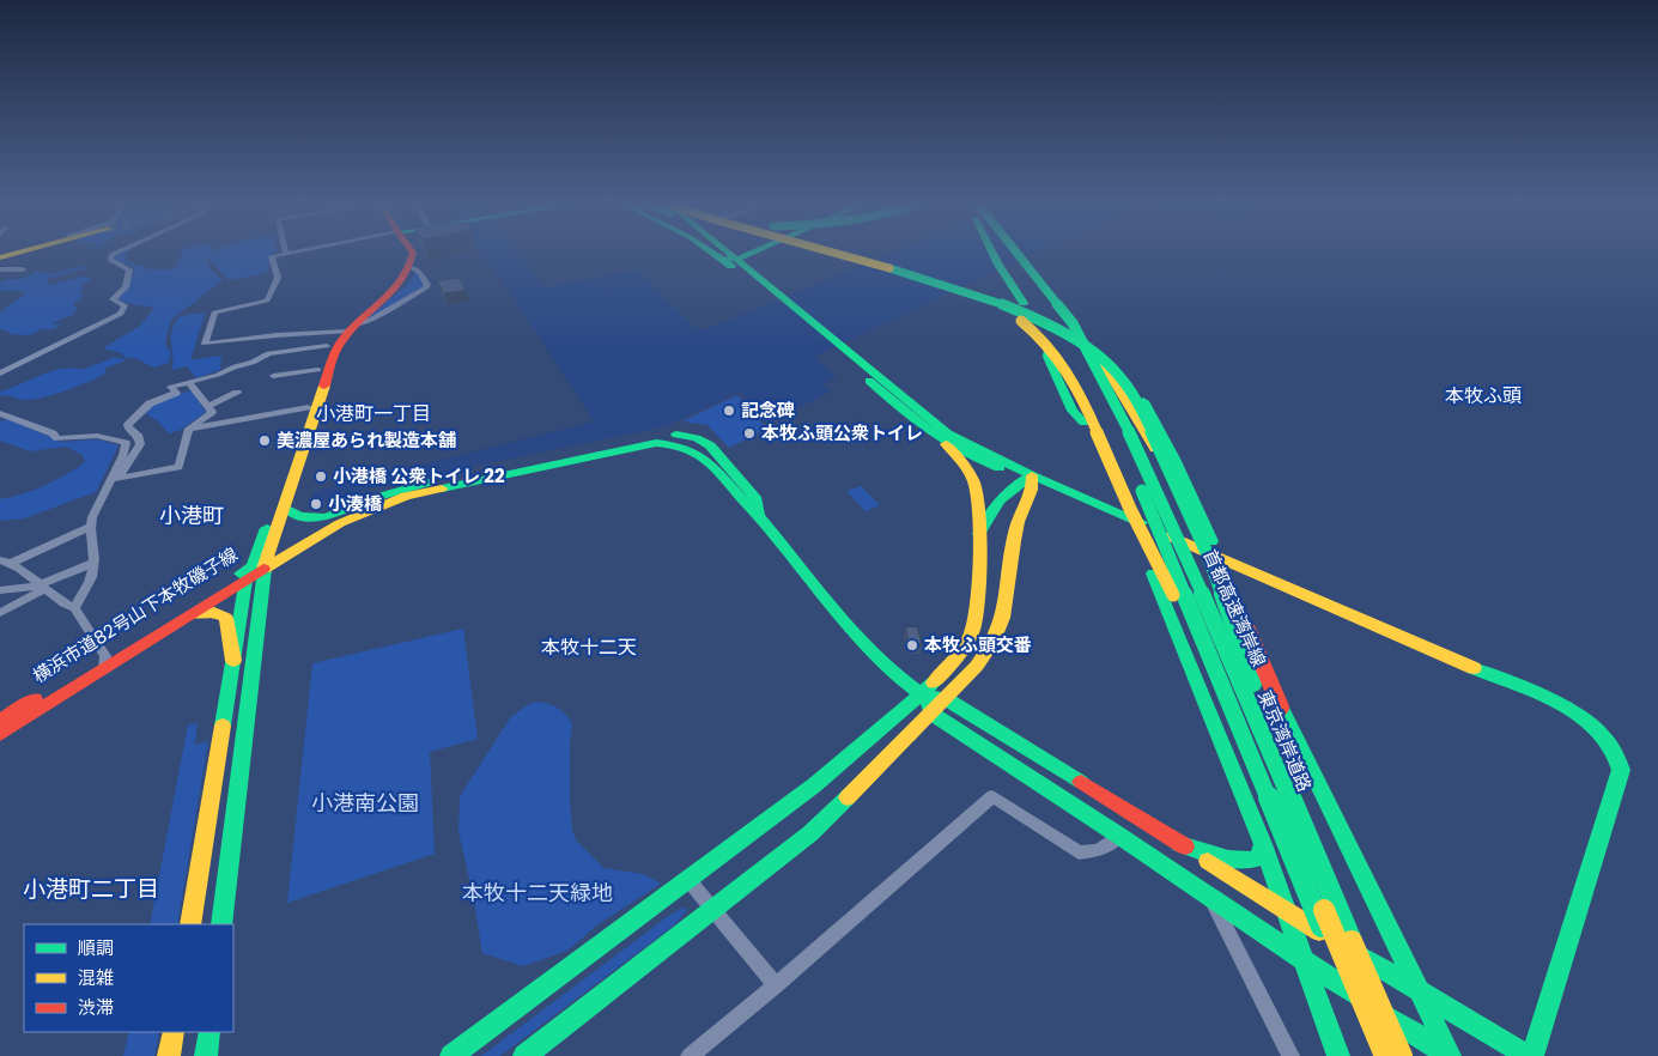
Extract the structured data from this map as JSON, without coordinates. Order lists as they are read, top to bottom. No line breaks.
{"streets":{"main road":["首都高速湾岸線","横浜市道82号山下本牧磯子線","東京湾岸道路"]},"districts":["本牧ふ頭","小港町一丁目","小港町","本牧十二天","小港町二丁目"],"parks":["小港南公園","本牧十二天緑地"],"places":["記念碑","本牧ふ頭公衆トイレ","美濃屋あられ製造本舗","小港橋 公衆トイレ 22","小湊橋","本牧ふ頭交番"],"legend":["順調","混雑","渋滞"]}
